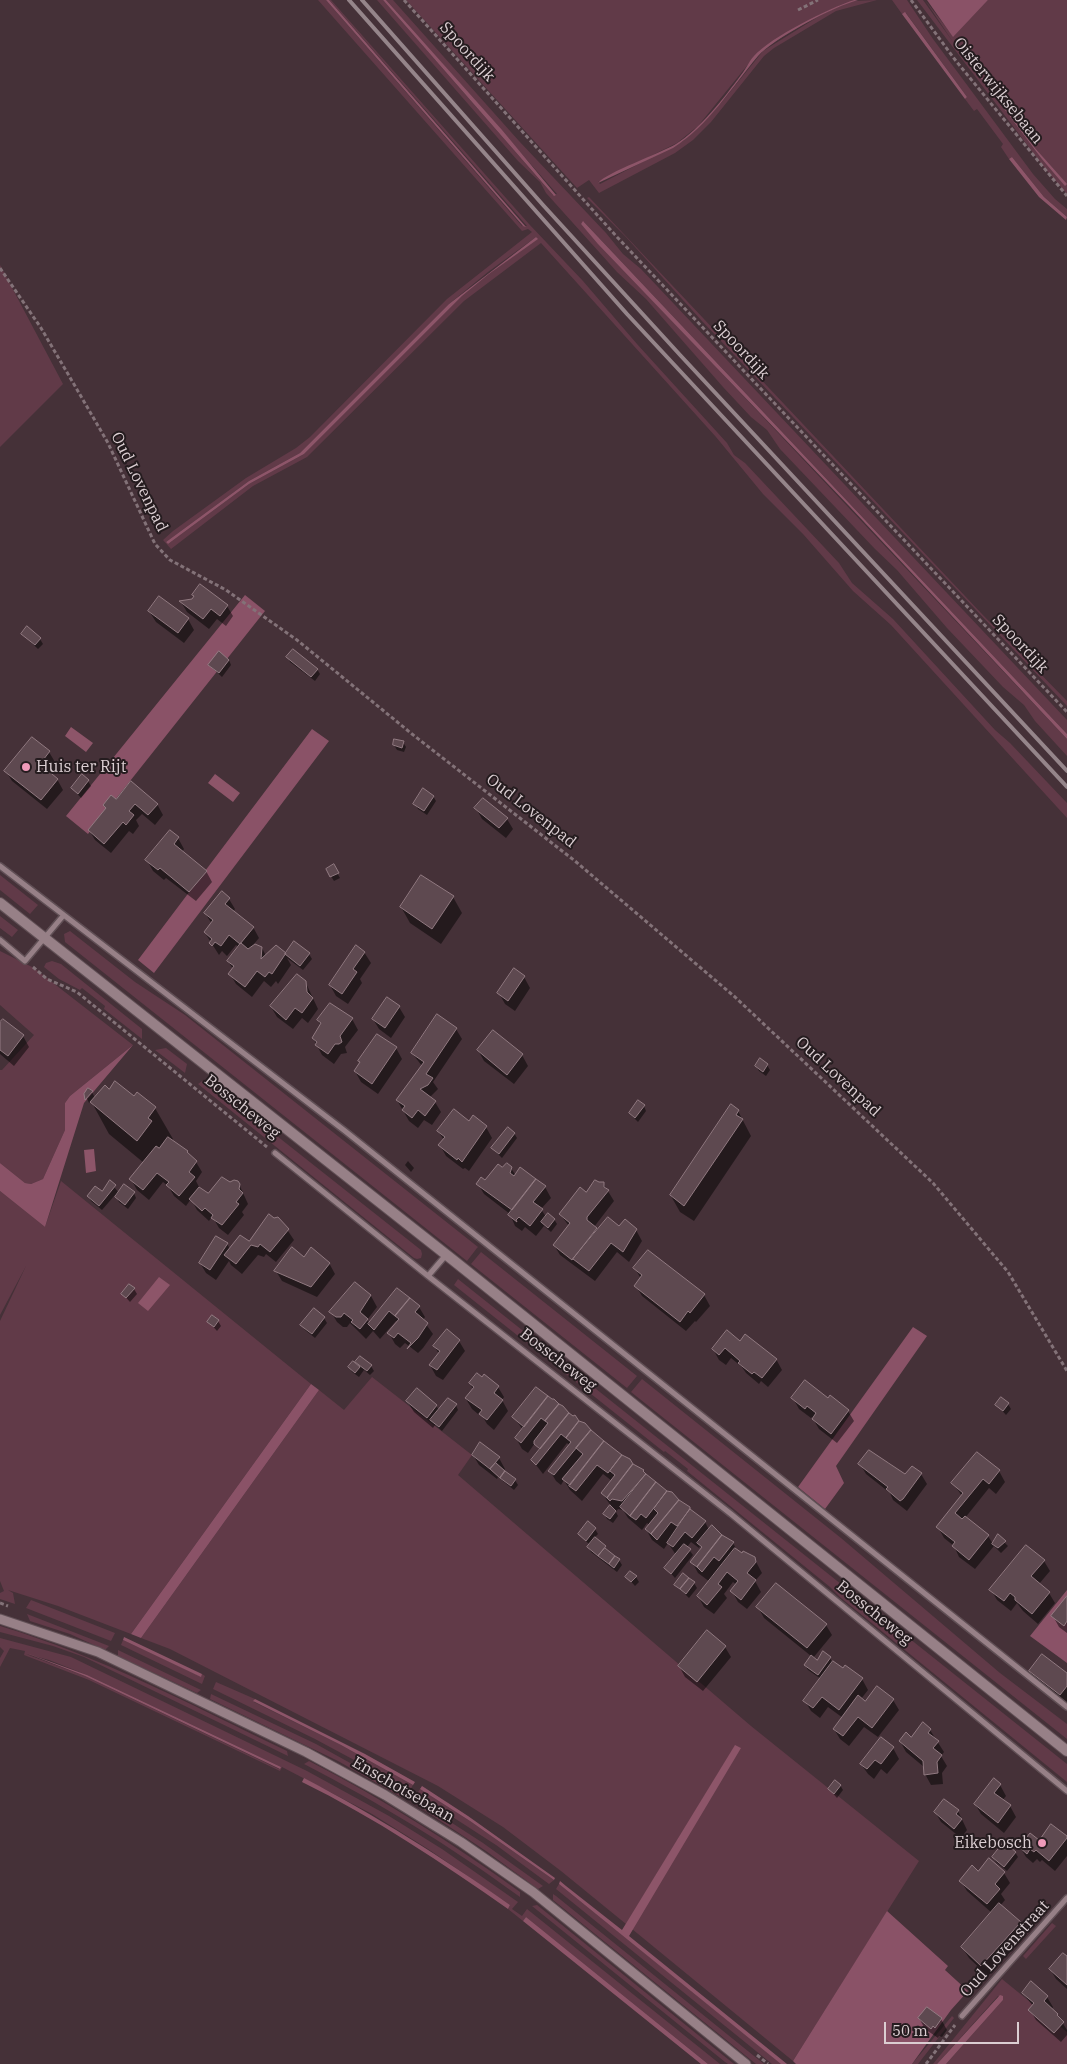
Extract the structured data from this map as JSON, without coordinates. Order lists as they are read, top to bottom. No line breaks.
{"streets":{"main road":["Bosscheweg"],"street":["Enschotsebaan","Oud Lovenstraat"],"path":["Spoordijk","Oisterwijksebaan","Oud Lovenpad"]},"places":["Huis ter Rijt","Eikebosch"],"scale_bar":"50 m"}
